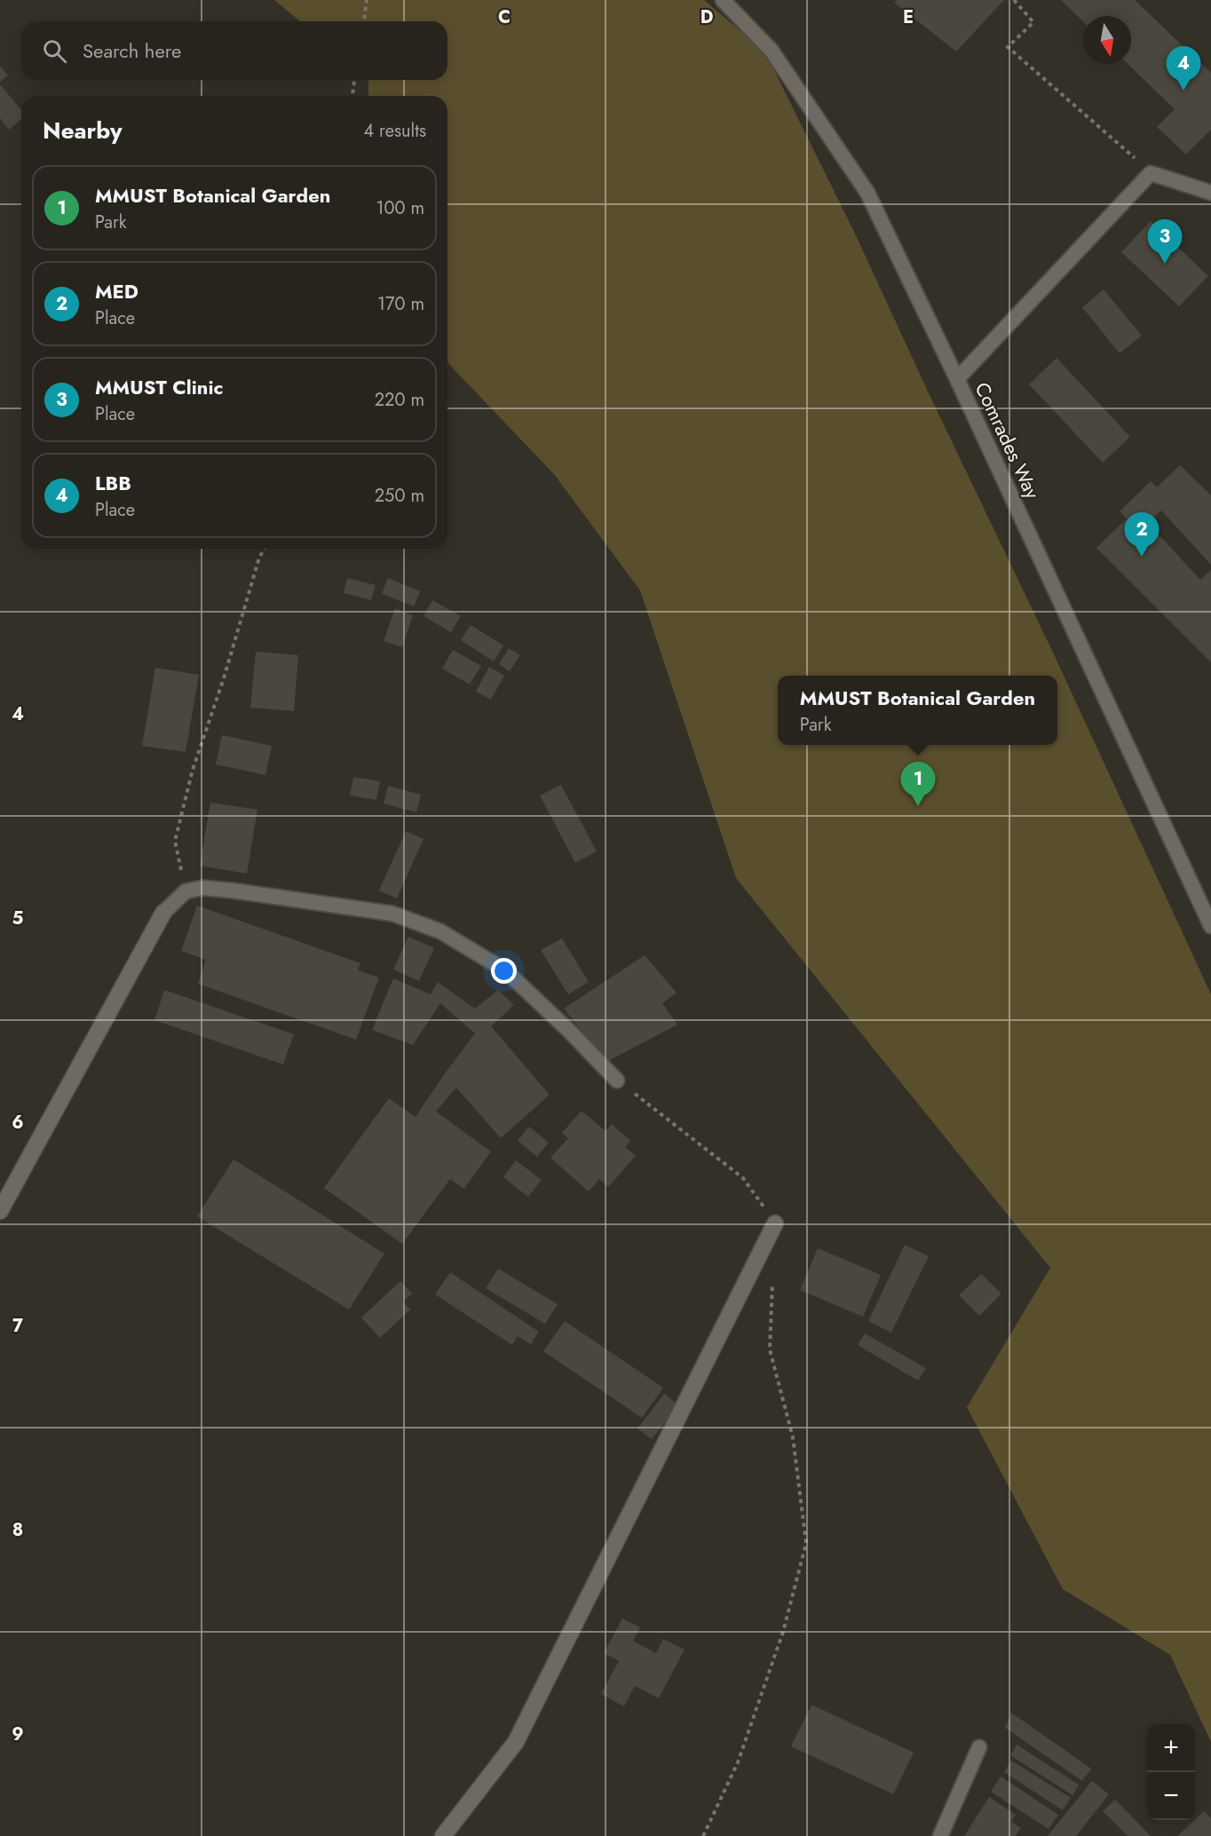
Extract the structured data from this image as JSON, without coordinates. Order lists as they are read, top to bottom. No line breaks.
{"streets":{"lane":["Comrades Way"]},"north":"bottom","page":{"search":"Search here","pins":["4","3","2","1"],"heading":["Nearby","4 results"],"list":[{"mark":"1","name":"MMUST Botanical Garden","note":"Park","value":"100 m"},{"mark":"2","name":"MED","note":"Place","value":"170 m"},{"mark":"3","name":"MMUST Clinic","note":"Place","value":"220 m"},{"mark":"4","name":"LBB","note":"Place","value":"250 m"}],"popup":["MMUST Botanical Garden","Park"],"map_buttons":["+","−"]},"grid":{"columns":["C","D","E"],"rows":["4","5","6","7","8","9"]}}
